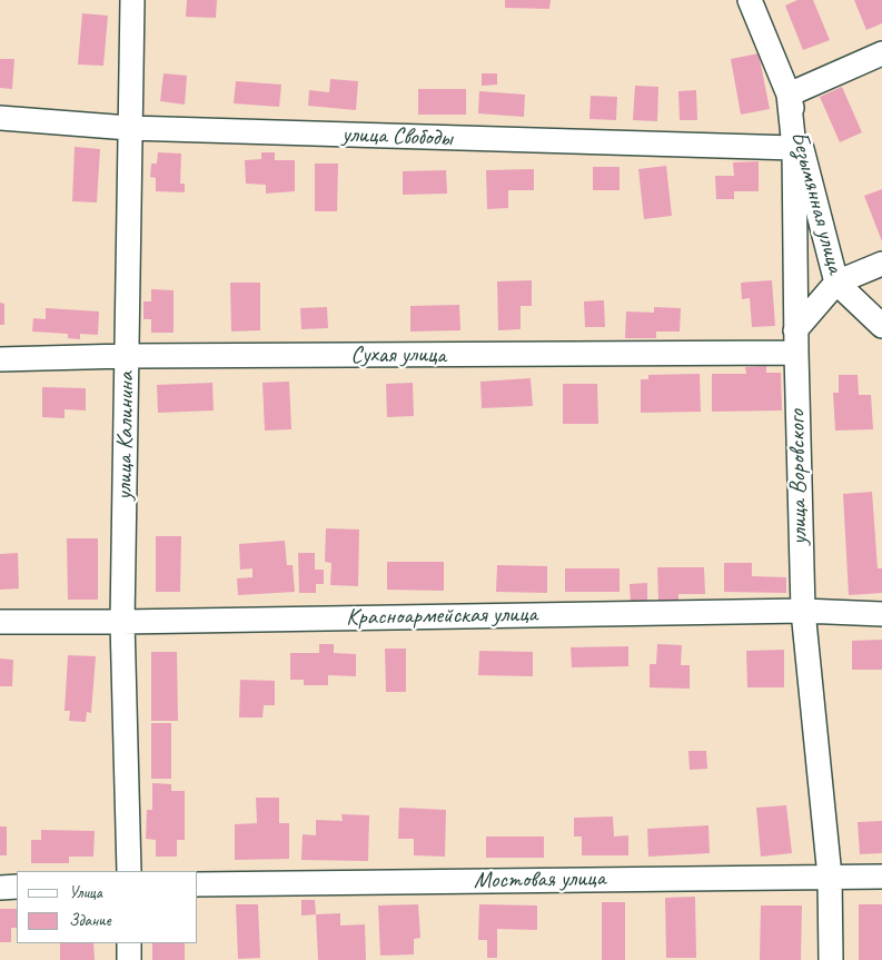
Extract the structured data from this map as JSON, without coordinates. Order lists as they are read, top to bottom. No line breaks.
{"streets":{"street":["улица Свободы","Безымянная улица","Сухая улица","улица Калинина","улица Воровского","Красноармейская улица","Мостовая улица"]},"crossings":[["улица Свободы","улица Калинина"],["улица Свободы","улица Воровского"],["Безымянная улица","улица Воровского"],["Сухая улица","улица Калинина"],["Сухая улица","улица Воровского"],["улица Калинина","Красноармейская улица"],["улица Воровского","Красноармейская улица"],["улица Воровского","Мостовая улица"]],"legend":["Улица","Здание"]}
